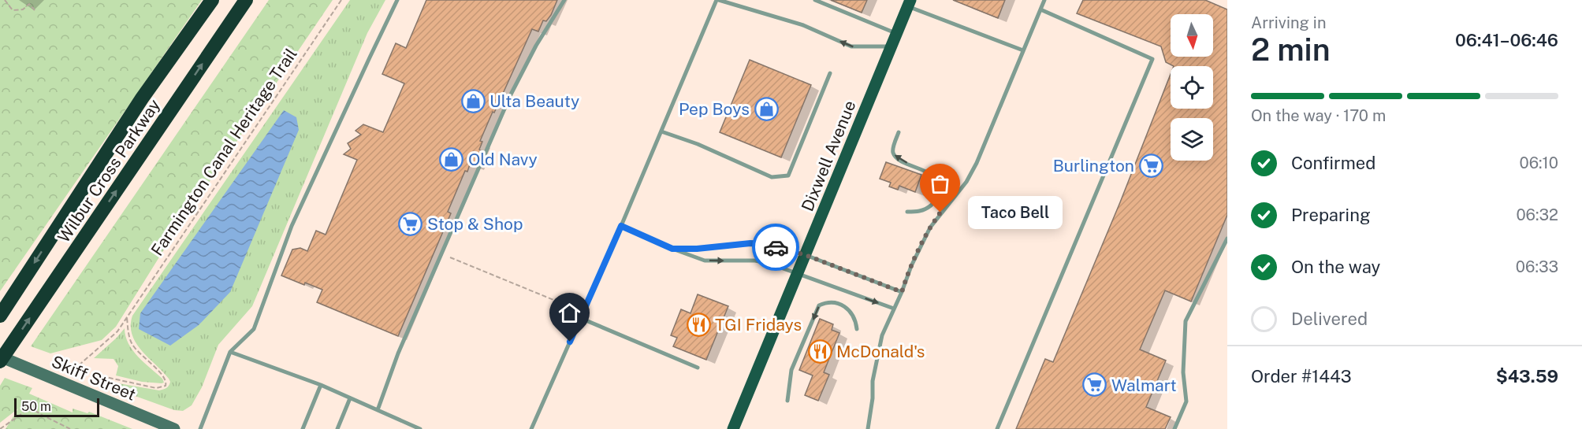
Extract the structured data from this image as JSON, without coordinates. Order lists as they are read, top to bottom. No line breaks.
{"streets":{"highway":["Wilbur Cross Parkway"],"main road":["Dixwell Avenue","Skiff Street"],"path":["Farmington Canal Heritage Trail"]},"places":{"shop":["Ulta Beauty","Pep Boys","Old Navy"],"supermarket":["Burlington","Stop & Shop","Walmart"],"other":["Taco Bell"],"restaurant":["TGI Fridays","McDonald's"]},"scale_bar":"50 m","north":"bottom","page":{"heading":["2 min","Arriving in","06:41–06:46"],"panel":["Order #1443","$43.59"],"bar":"On the way · 170 m","list":[["Confirmed","06:10"],["Preparing","06:32"],["On the way","06:33"],"Delivered"],"bubble":"Taco Bell","scale":"50 m"}}
